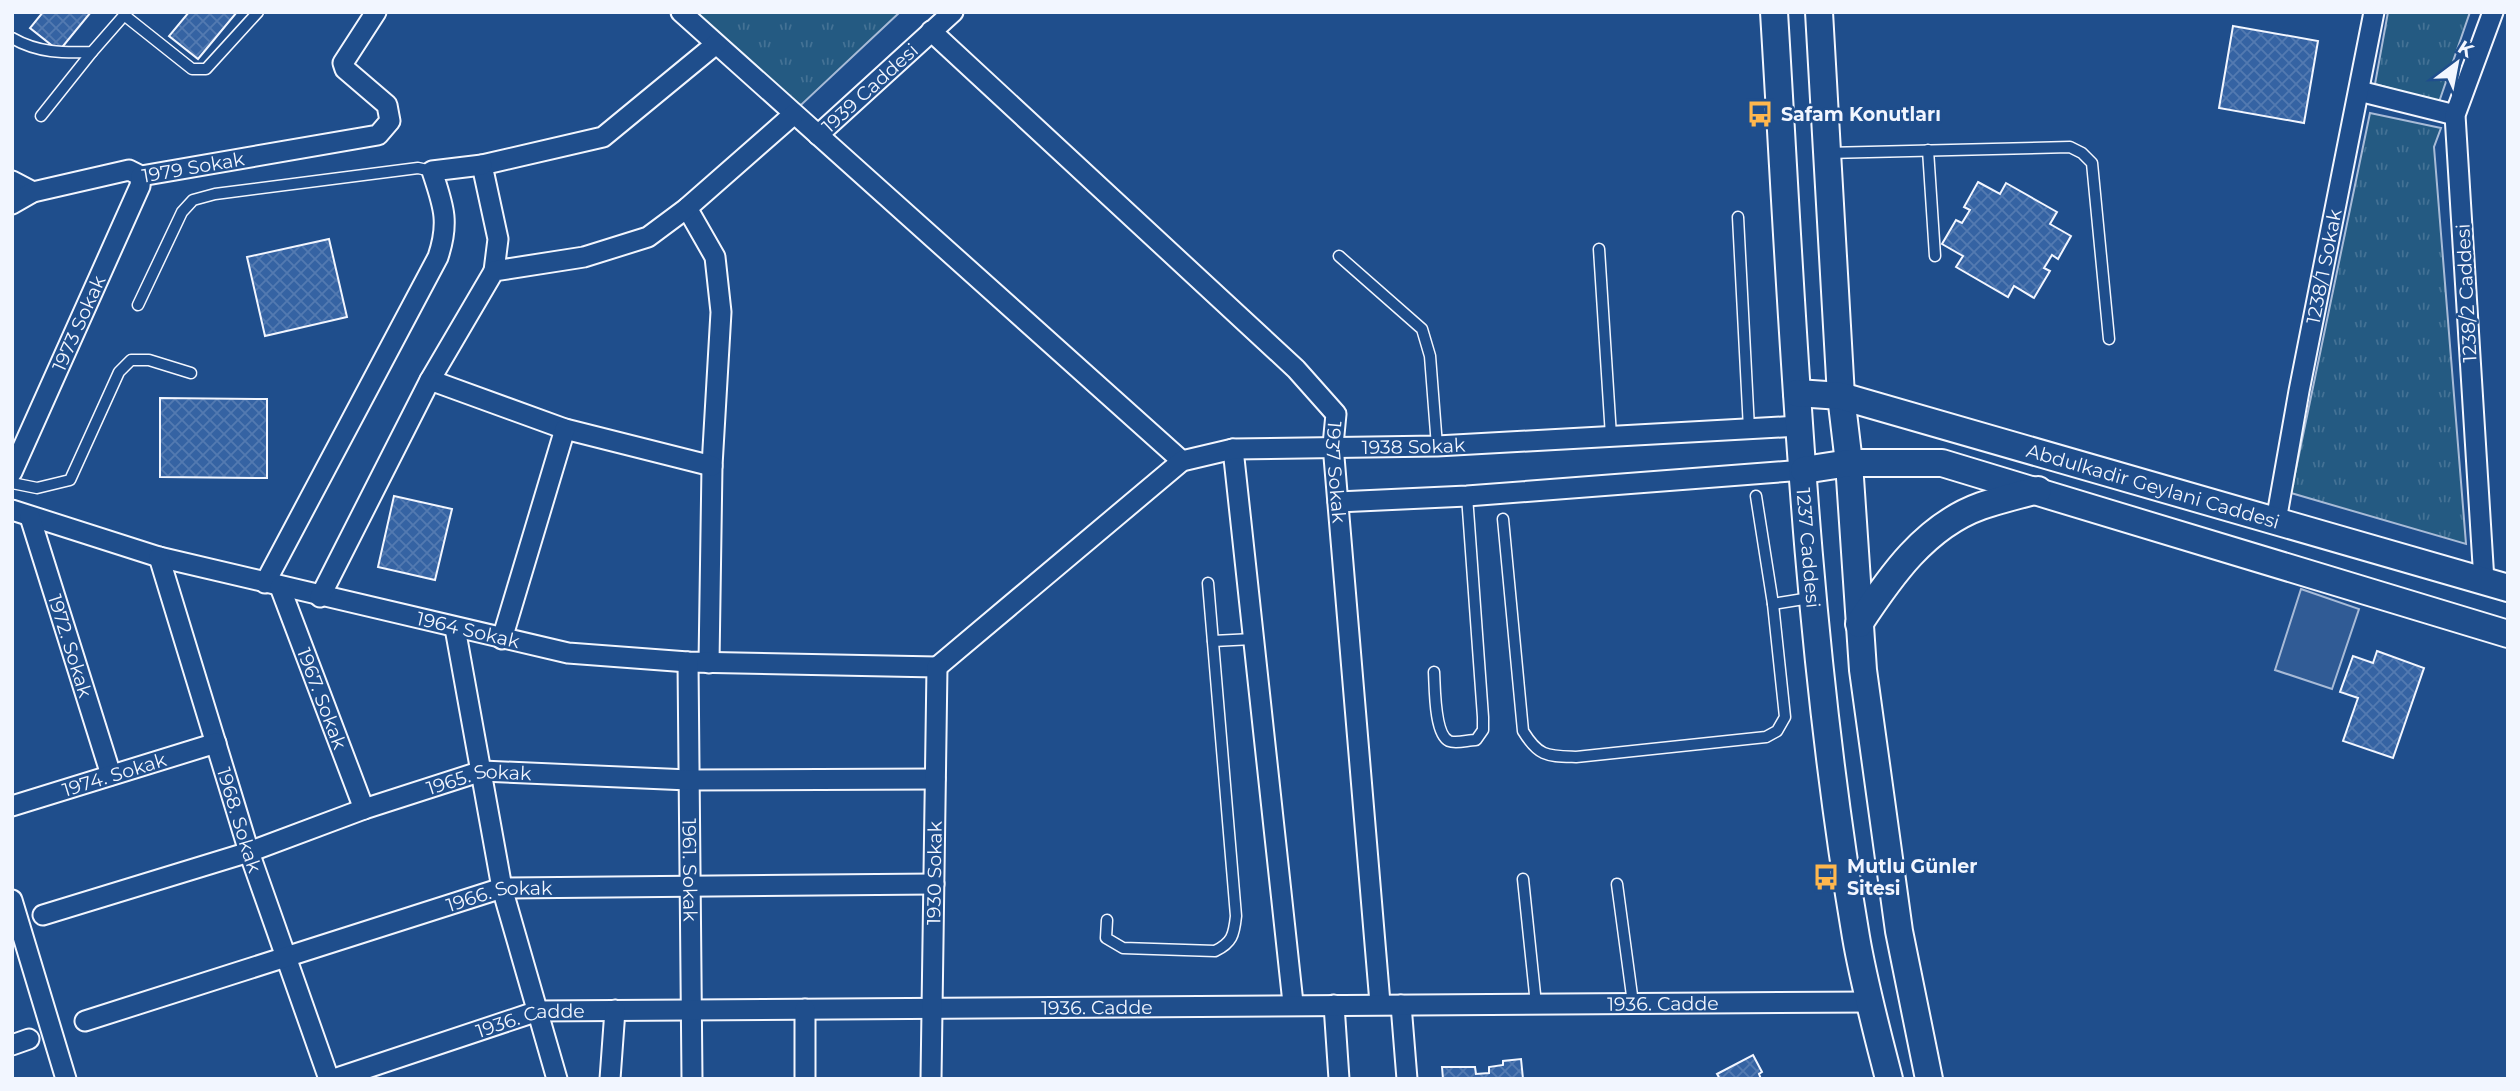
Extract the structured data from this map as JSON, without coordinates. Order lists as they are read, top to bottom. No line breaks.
{"streets":{"street":["1939 Caddesi","1979 Sokak","1238/1 Sokak","1238/2 Caddesi","1973 Sokak","1938 Sokak","1937 Sokak","Abdulkadir Geylani Caddesi","1237 Caddesi","1964 Sokak","1972. Sokak","1967. Sokak","1974. Sokak","1965. Sokak","1968. Sokak","1961. Sokak","1930 Sokak","1966. Sokak","1936. Cadde"]},"crossings":[["1939 Caddesi","1937 Sokak"],["1979 Sokak","1973 Sokak"],["1238/1 Sokak","Abdulkadir Geylani Caddesi"],["1238/2 Caddesi","Abdulkadir Geylani Caddesi"],["1938 Sokak","1937 Sokak"],["1938 Sokak","1237 Caddesi"],["1938 Sokak","1964 Sokak"],["1938 Sokak","1930 Sokak"],["1937 Sokak","1936. Cadde"],["Abdulkadir Geylani Caddesi","1237 Caddesi"],["1237 Caddesi","1936. Cadde"],["1964 Sokak","1972. Sokak"],["1964 Sokak","1967. Sokak"],["1964 Sokak","1968. Sokak"],["1964 Sokak","1961. Sokak"],["1964 Sokak","1930 Sokak"],["1972. Sokak","1974. Sokak"],["1967. Sokak","1965. Sokak"],["1974. Sokak","1968. Sokak"],["1965. Sokak","1968. Sokak"],["1965. Sokak","1961. Sokak"],["1965. Sokak","1930 Sokak"],["1968. Sokak","1966. Sokak"],["1968. Sokak","1936. Cadde"],["1961. Sokak","1966. Sokak"],["1961. Sokak","1936. Cadde"],["1930 Sokak","1966. Sokak"],["1930 Sokak","1936. Cadde"]],"places":{"bus stop":["Safam Konutları","Mutlu Günler Sitesi"]},"north":"top right"}
